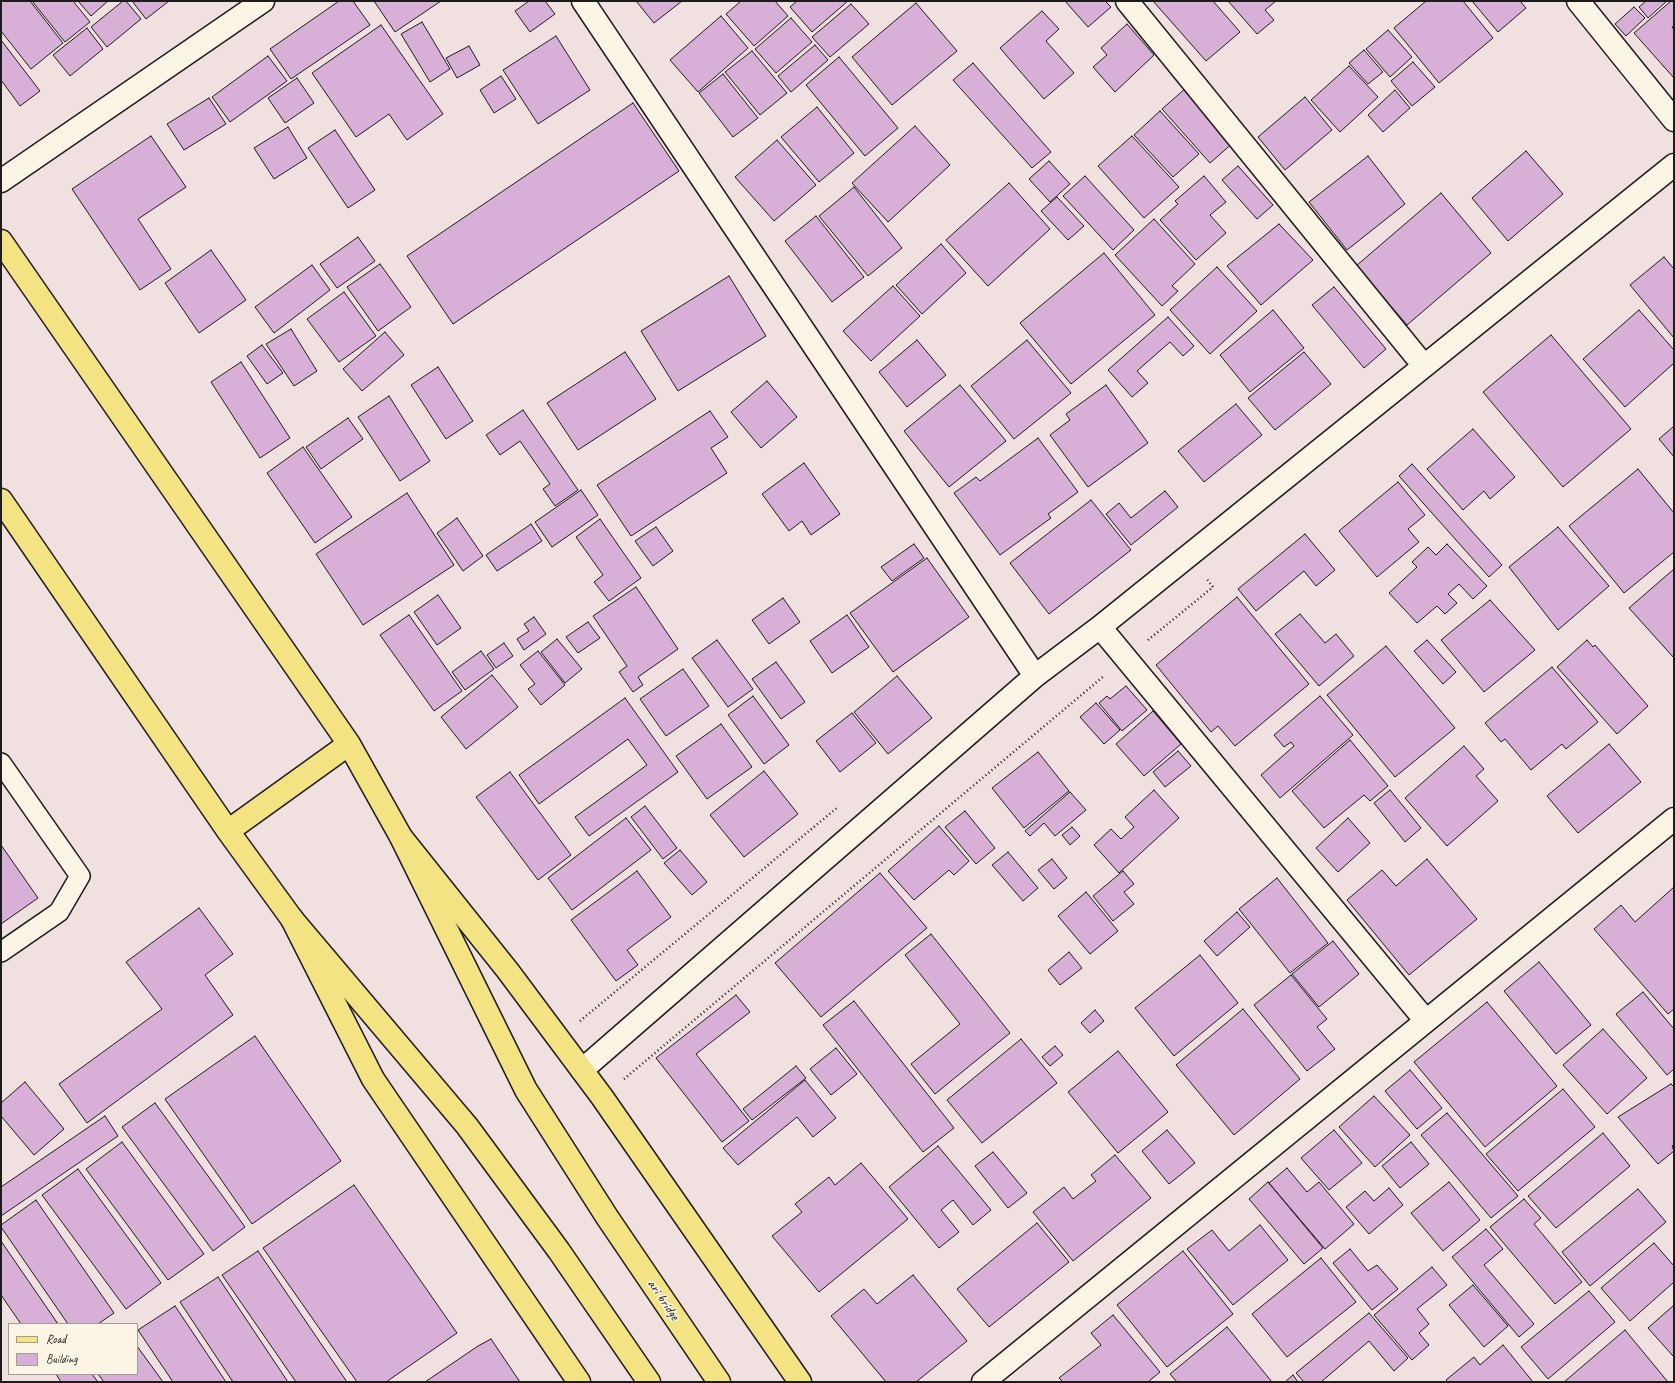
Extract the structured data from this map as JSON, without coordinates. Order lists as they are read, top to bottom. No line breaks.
{"streets":{"main road":["ari bridge"]},"legend":["Road","Building"]}
